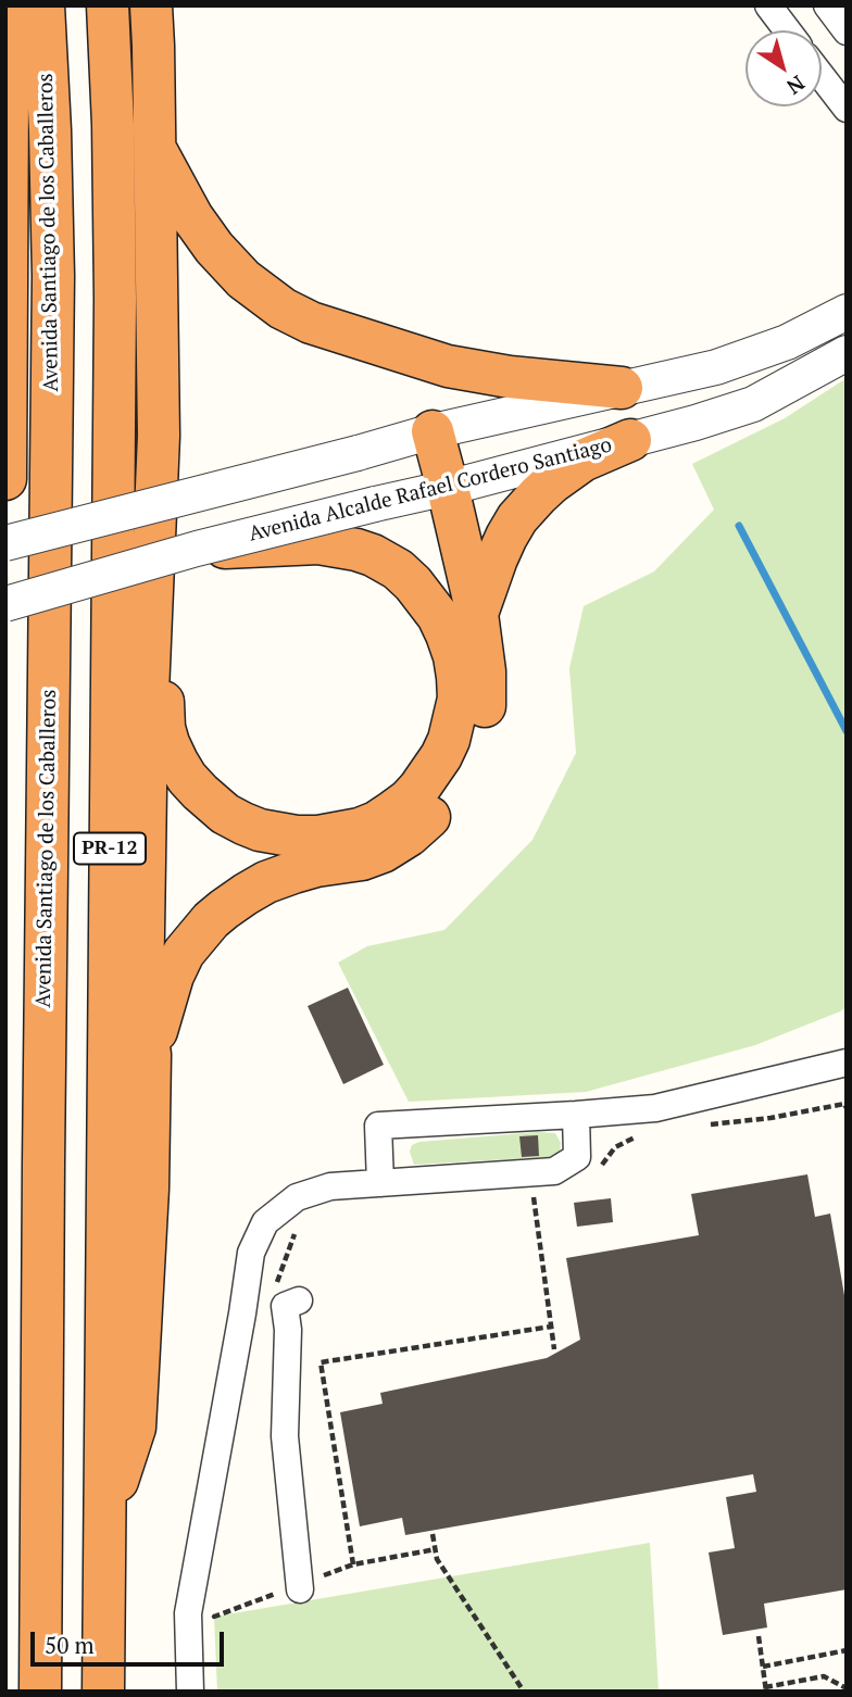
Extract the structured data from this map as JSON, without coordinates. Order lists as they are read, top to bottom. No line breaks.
{"streets":{"highway":["Avenida Santiago de los Caballeros","PR-12"],"street":["Avenida Alcalde Rafael Cordero Santiago"]},"scale_bar":"50 m","north":"bottom right"}
